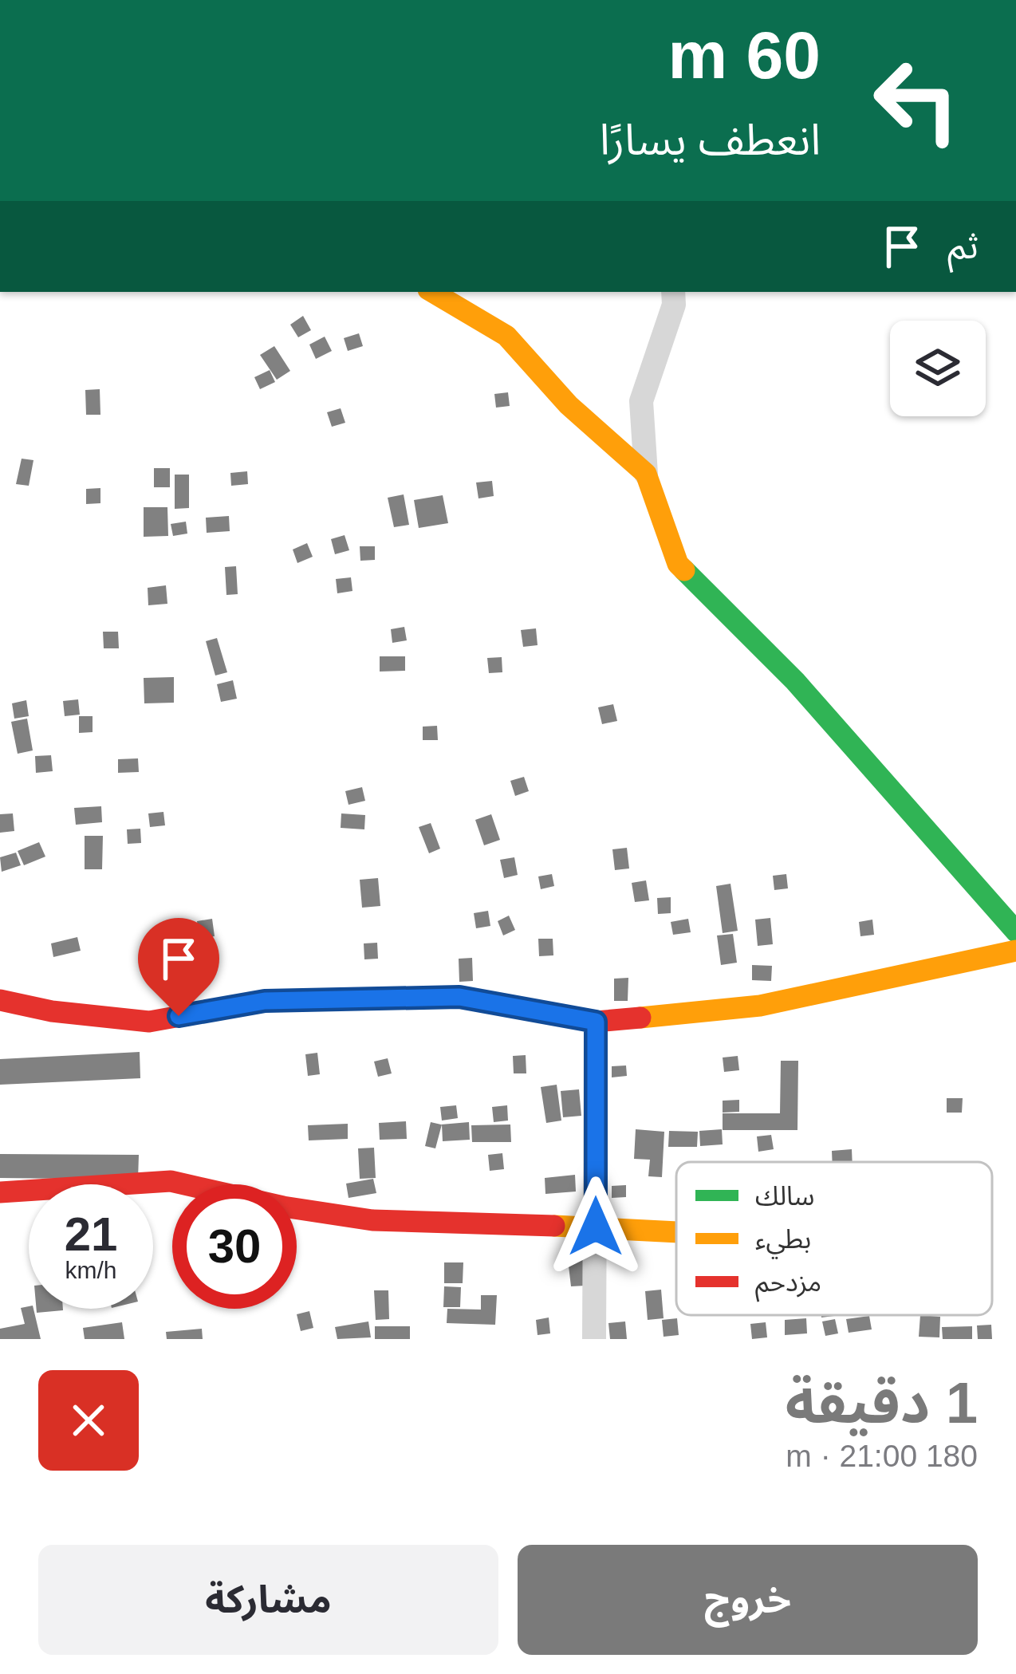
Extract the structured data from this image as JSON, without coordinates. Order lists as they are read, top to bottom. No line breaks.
{"legend":["سالك","بطيء","مزدحم"],"page":{"turn":["60 m","انعطف يسارًا"],"then":"ثم","speed":"21 km/h","limit":"30","heading":["1 دقيقة","180 m · 21:00"],"buttons":["خروج","مشاركة"]}}
